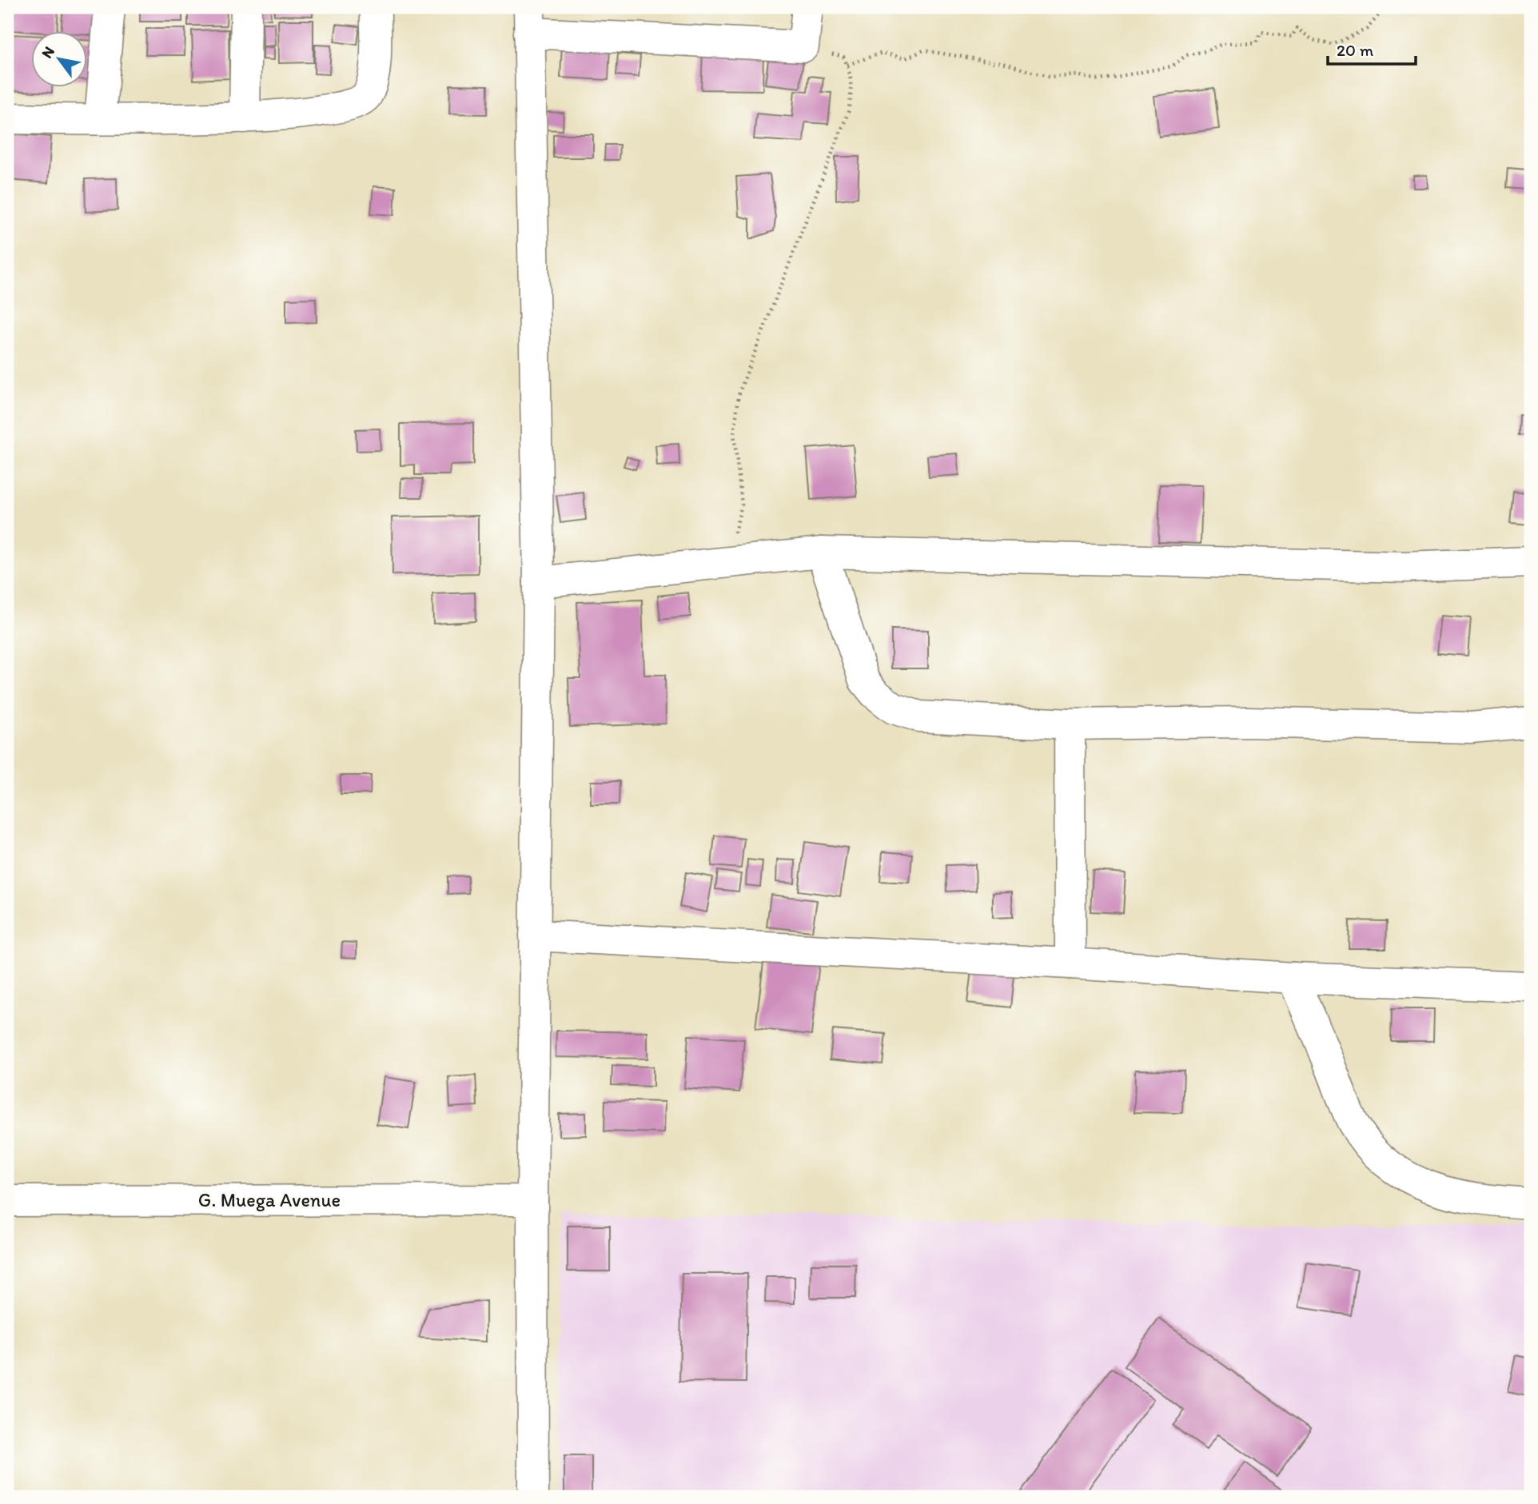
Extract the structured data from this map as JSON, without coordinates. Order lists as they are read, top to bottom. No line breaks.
{"streets":{"street":["G. Muega Avenue"]},"scale_bar":"20 m","north":"top left"}
